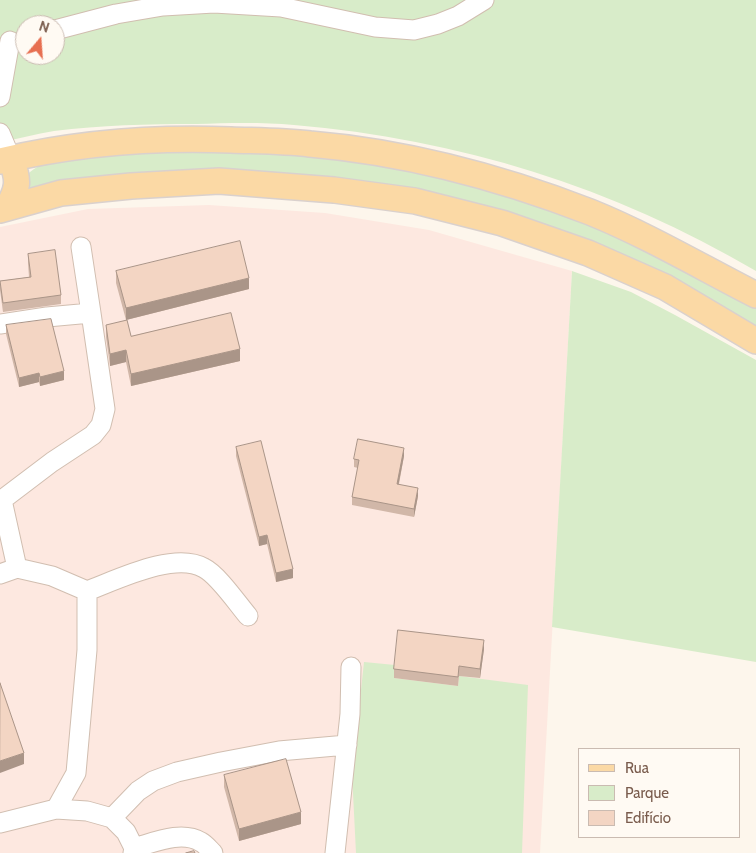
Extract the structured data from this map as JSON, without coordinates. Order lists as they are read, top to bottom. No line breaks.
{"legend":["Rua","Parque","Edifício"],"north":"top"}
